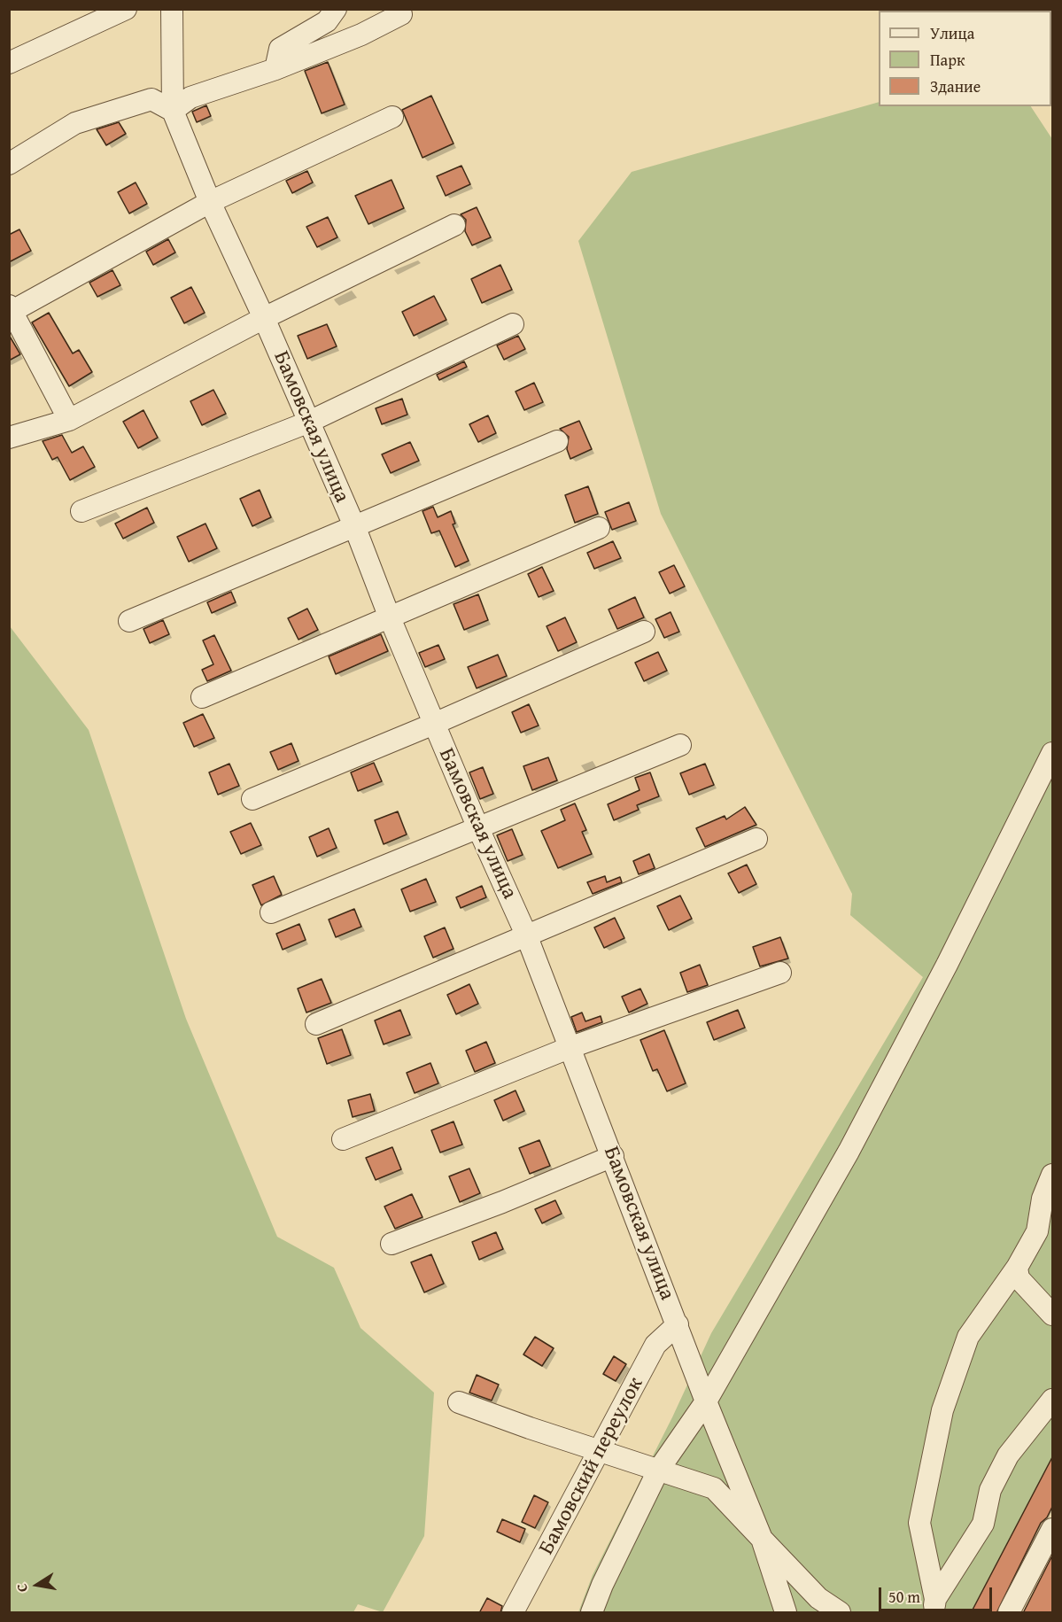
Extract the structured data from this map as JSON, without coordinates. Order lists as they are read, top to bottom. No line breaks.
{"streets":{"street":["Бамовская улица","Бамовский переулок"]},"crossings":[["Бамовская улица","Бамовский переулок"]],"legend":["Улица","Парк","Здание"],"scale_bar":"50 m","north":"left"}
